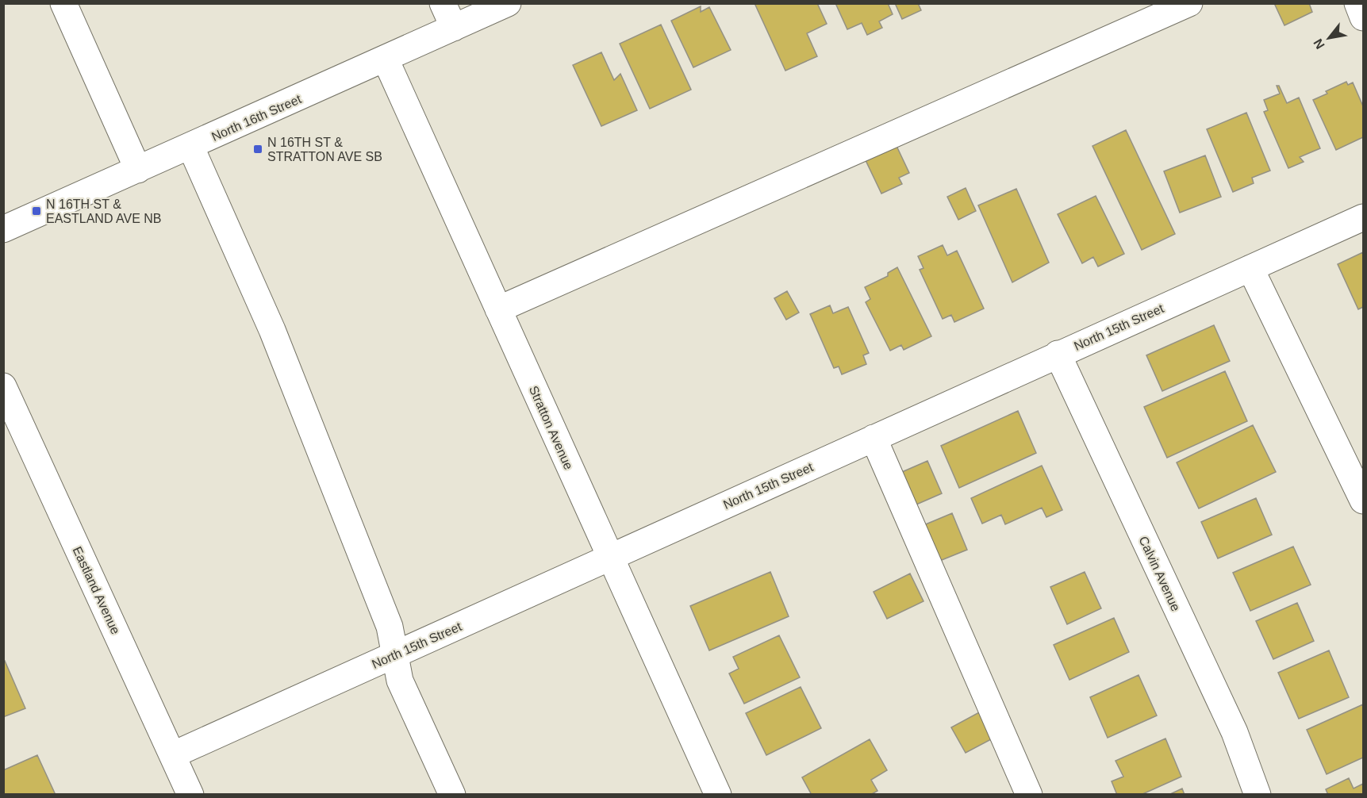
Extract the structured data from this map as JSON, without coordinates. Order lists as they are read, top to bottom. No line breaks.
{"streets":{"street":["North 16th Street","North 15th Street","Stratton Avenue","Calvin Avenue","Eastland Avenue"]},"crossings":[["North 16th Street","Stratton Avenue"],["North 15th Street","Stratton Avenue"],["North 15th Street","Calvin Avenue"],["North 15th Street","Eastland Avenue"]],"places":{"transit":["N 16TH ST & STRATTON AVE SB","N 16TH ST & EASTLAND AVE NB"]},"north":"bottom left"}
